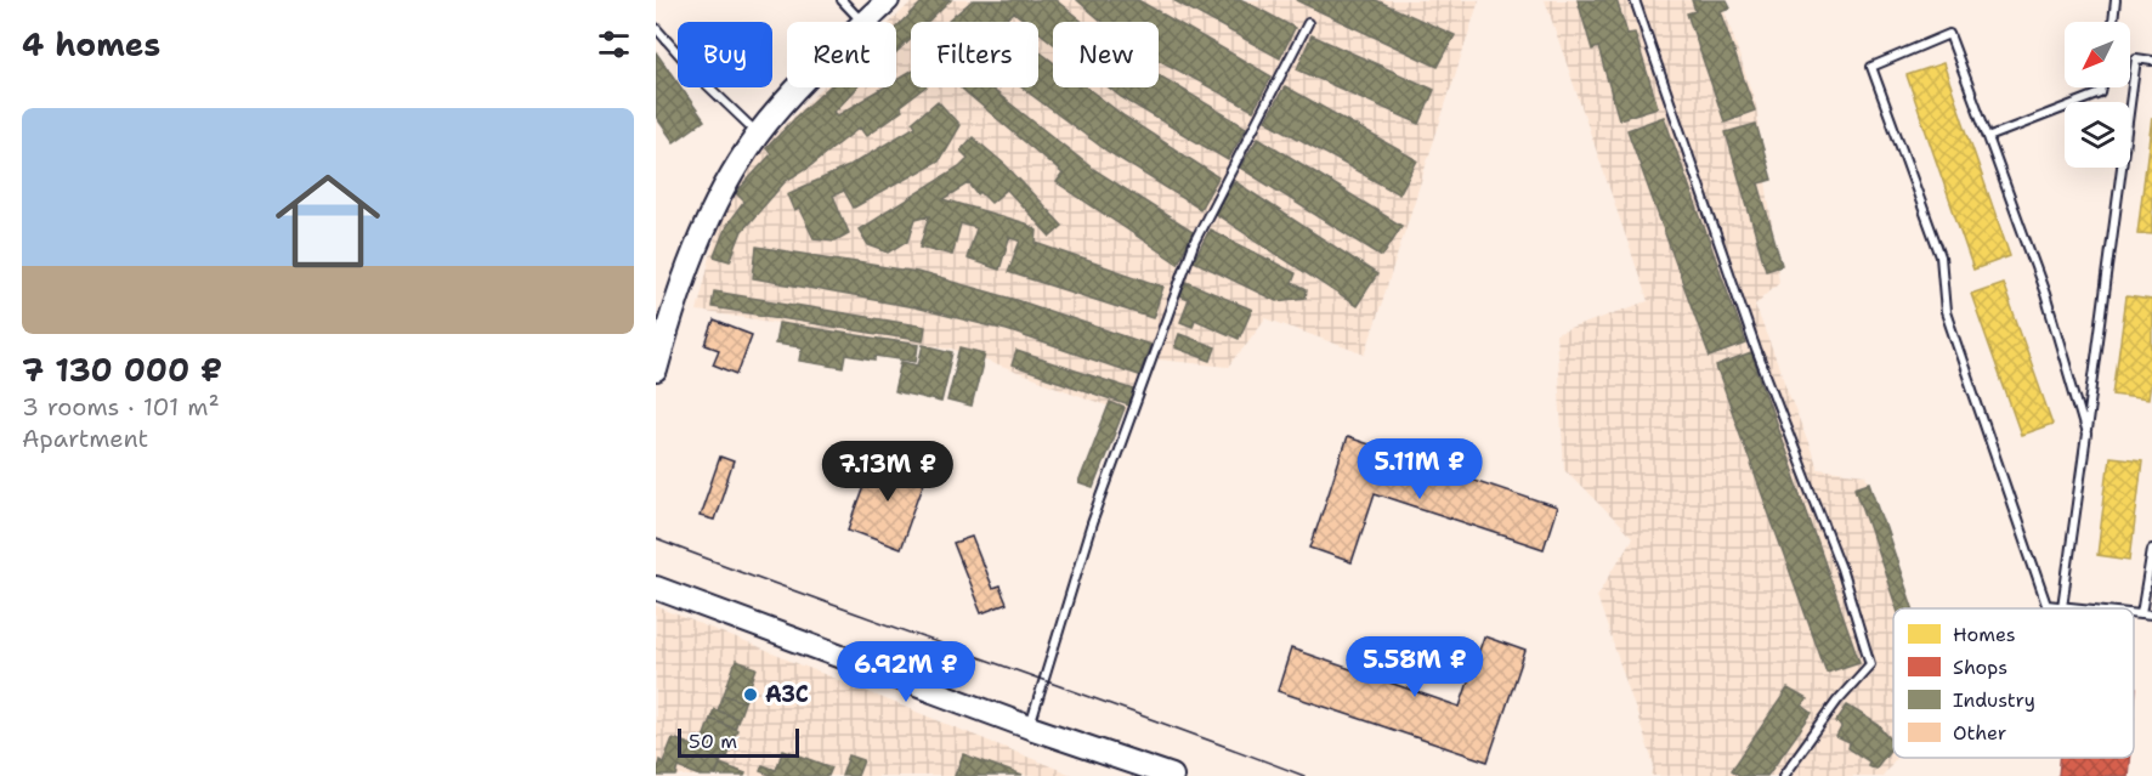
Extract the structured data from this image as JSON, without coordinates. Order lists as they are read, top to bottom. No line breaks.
{"places":["АЗС"],"legend":["Homes","Shops","Industry","Other"],"scale_bar":"50 m","north":"bottom left","page":{"heading":"4 homes","chip":["Buy","Rent","Filters","New"],"list":[{"name":"7 130 000 ₽","note":"3 rooms · 101 m² · Apartment"}],"price":["5.11M ₽","7.13M ₽","5.58M ₽","6.92M ₽"],"scale":"50 m"}}
